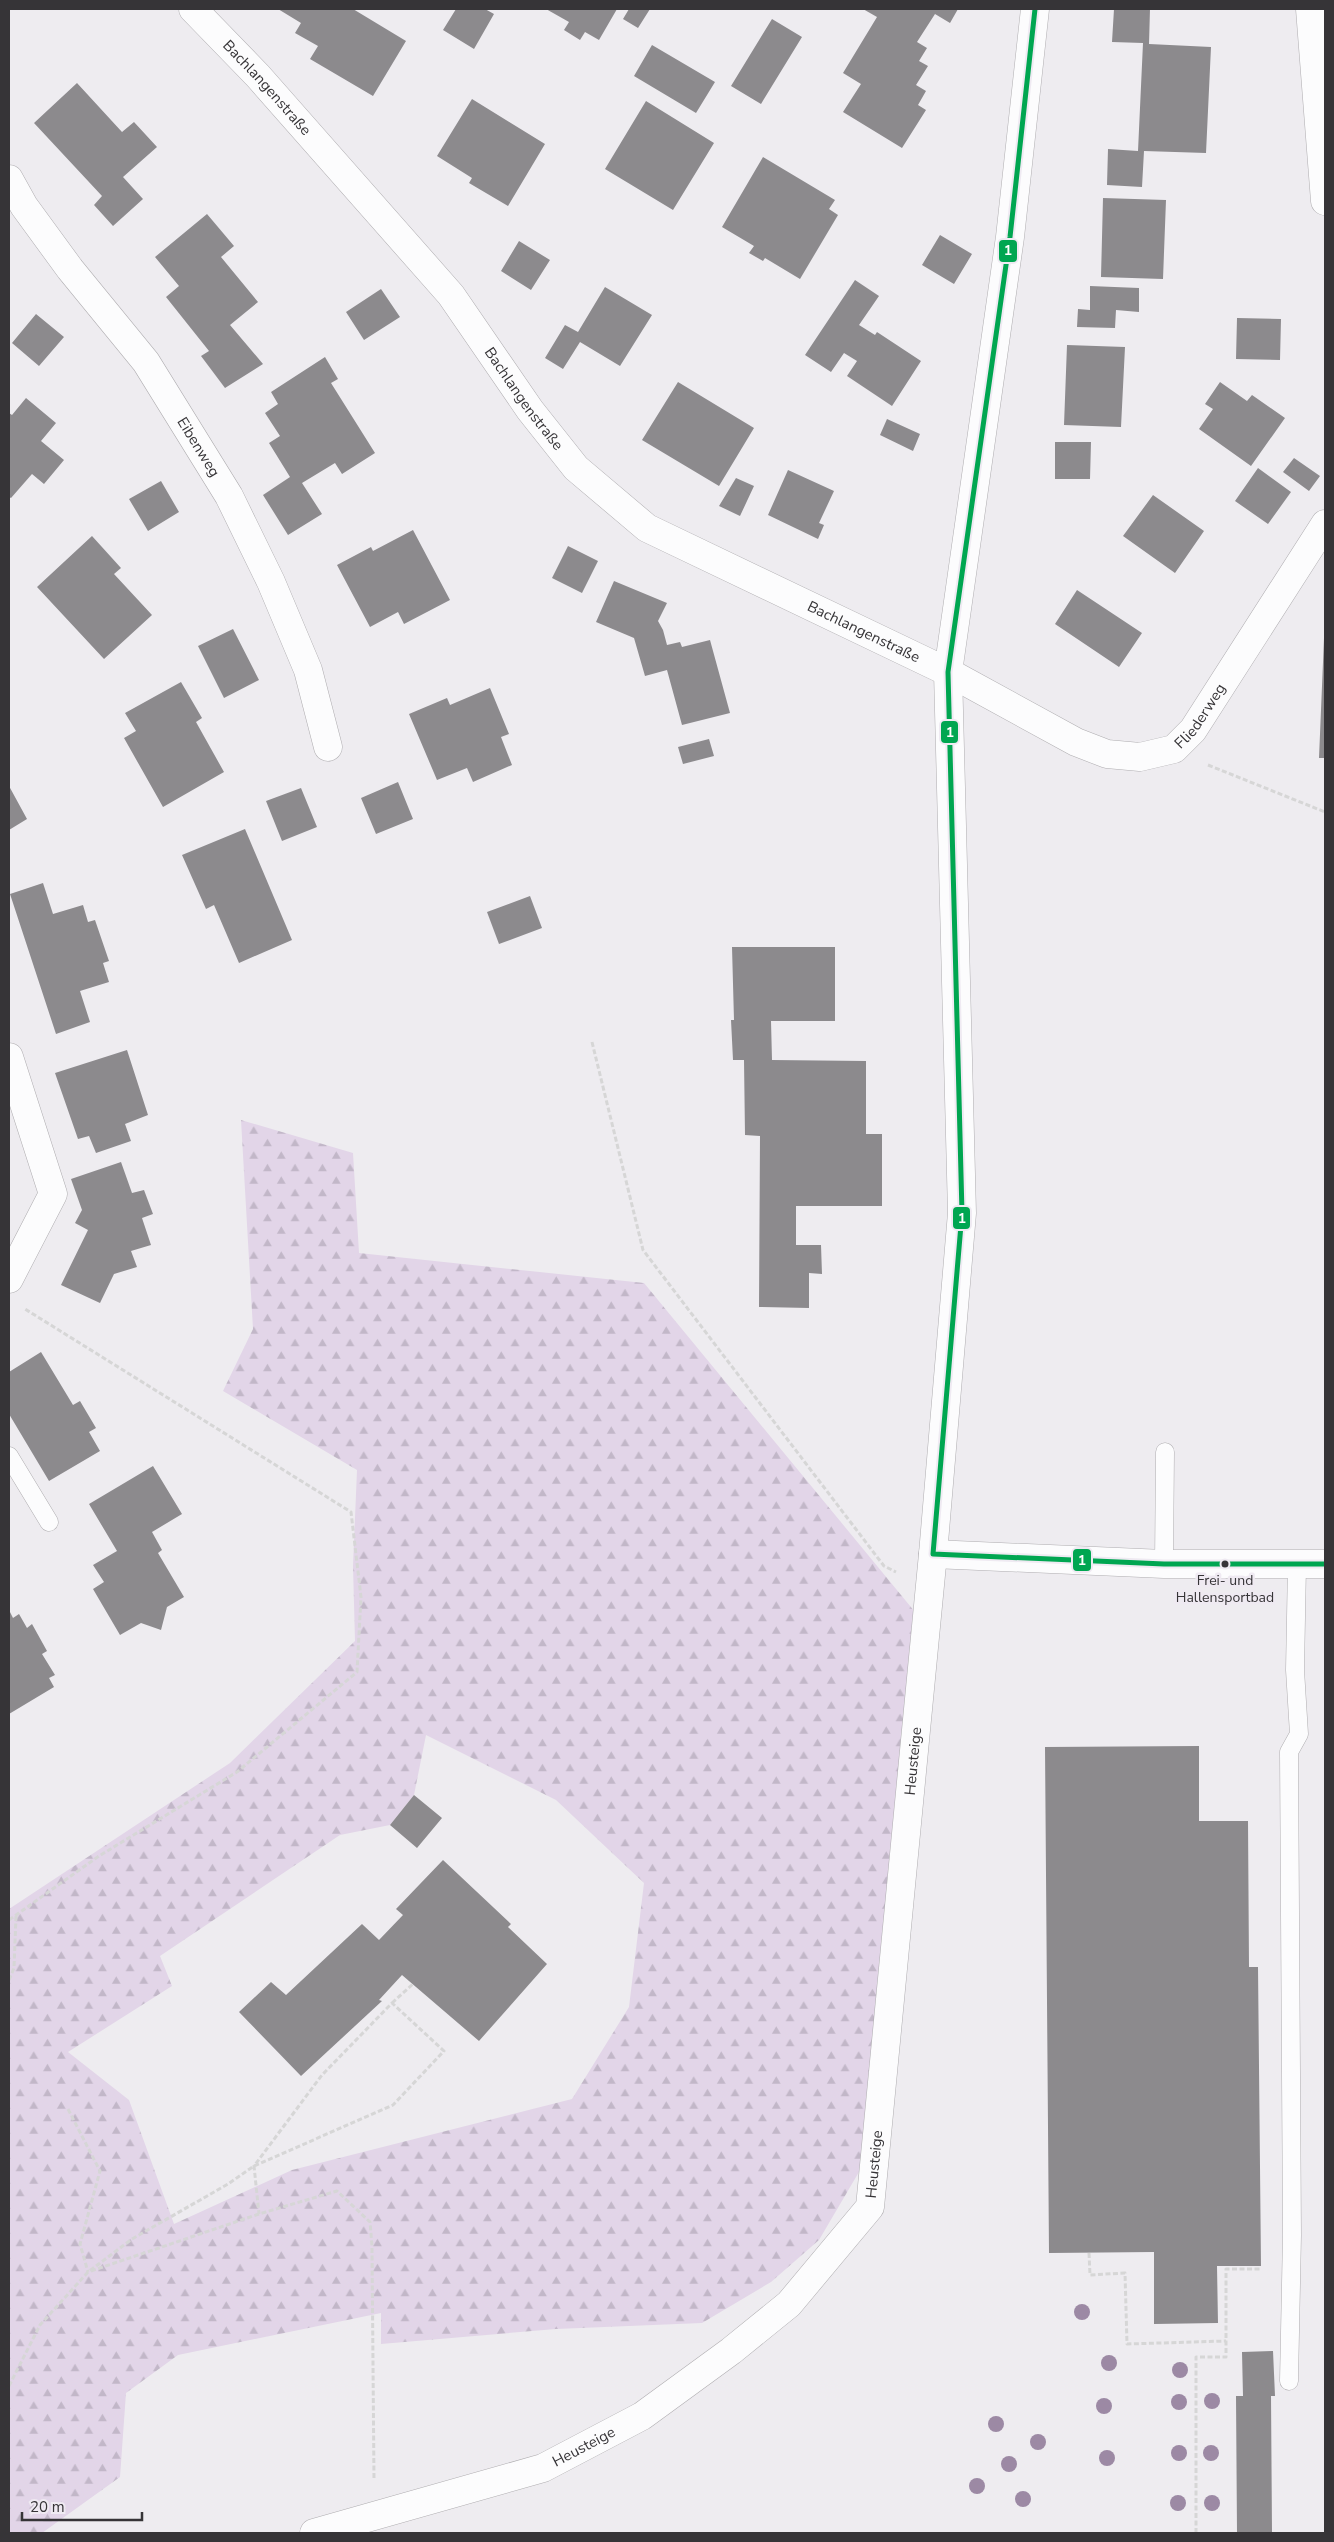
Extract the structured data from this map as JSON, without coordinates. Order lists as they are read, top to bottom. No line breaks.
{"streets":{"street":["Bachlangenstraße","Eibenweg","Fliederweg","Heusteige"]},"crossings":[["Bachlangenstraße","Fliederweg"],["Bachlangenstraße","Heusteige"],["Fliederweg","Heusteige"]],"places":["Frei- und Hallensportbad"],"lines":["transit line 1"],"scale_bar":"20 m"}
